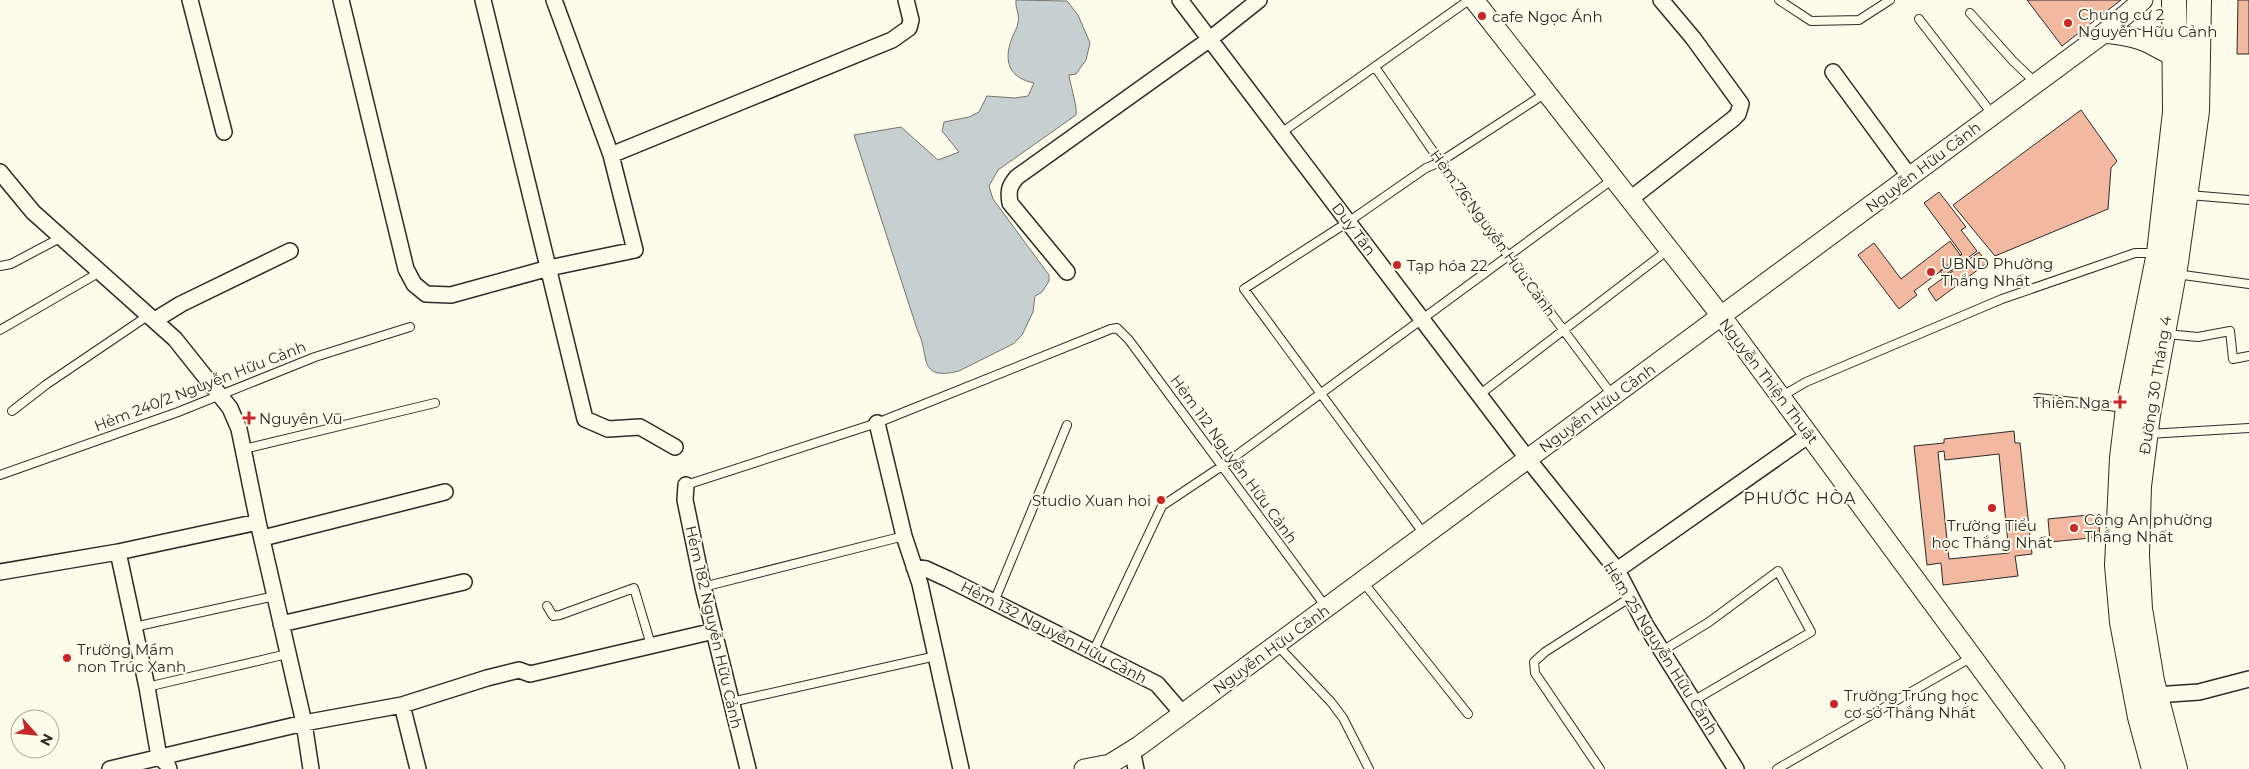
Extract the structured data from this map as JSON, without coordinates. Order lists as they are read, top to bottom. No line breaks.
{"streets":{"main road":["Đường 30 Tháng 4"],"street":["Nguyễn Hữu Cảnh","Duy Tân","Nguyễn Thiện Thuật","Hẻm 182 Nguyễn Hữu Cảnh","Hẻm 132 Nguyễn Hữu Cảnh","Hẻm 25 Nguyễn Hữu Cảnh"],"lane":["Hẻm 76 Nguyễn Hữu Cảnh","Hẻm 240/2 Nguyễn Hữu Cảnh","Hẻm 112 Nguyễn Hữu Cảnh"]},"crossings":[["Nguyễn Hữu Cảnh","Duy Tân"],["Nguyễn Hữu Cảnh","Hẻm 76 Nguyễn Hữu Cảnh"],["Nguyễn Hữu Cảnh","Nguyễn Thiện Thuật"],["Nguyễn Hữu Cảnh","Hẻm 112 Nguyễn Hữu Cảnh"],["Nguyễn Hữu Cảnh","Hẻm 132 Nguyễn Hữu Cảnh"],["Nguyễn Hữu Cảnh","Hẻm 25 Nguyễn Hữu Cảnh"],["Duy Tân","Hẻm 25 Nguyễn Hữu Cảnh"]],"districts":["PHƯỚC HÒA"],"places":{"other":["cafe Ngọc Ánh","Chung cư 2 Nguyễn Hữu Cảnh","Tạp hóa 22","UBND Phường Thắng Nhất","Studio Xuan hoi","Trường Tiểu học Thắng Nhất","Công An phường Thắng Nhất","Trường Mầm non Trúc Xanh","Trường Trung học cơ sở Thắng Nhất"],"health":["Thiên Nga","Nguyên Vũ"]},"north":"bottom right"}
